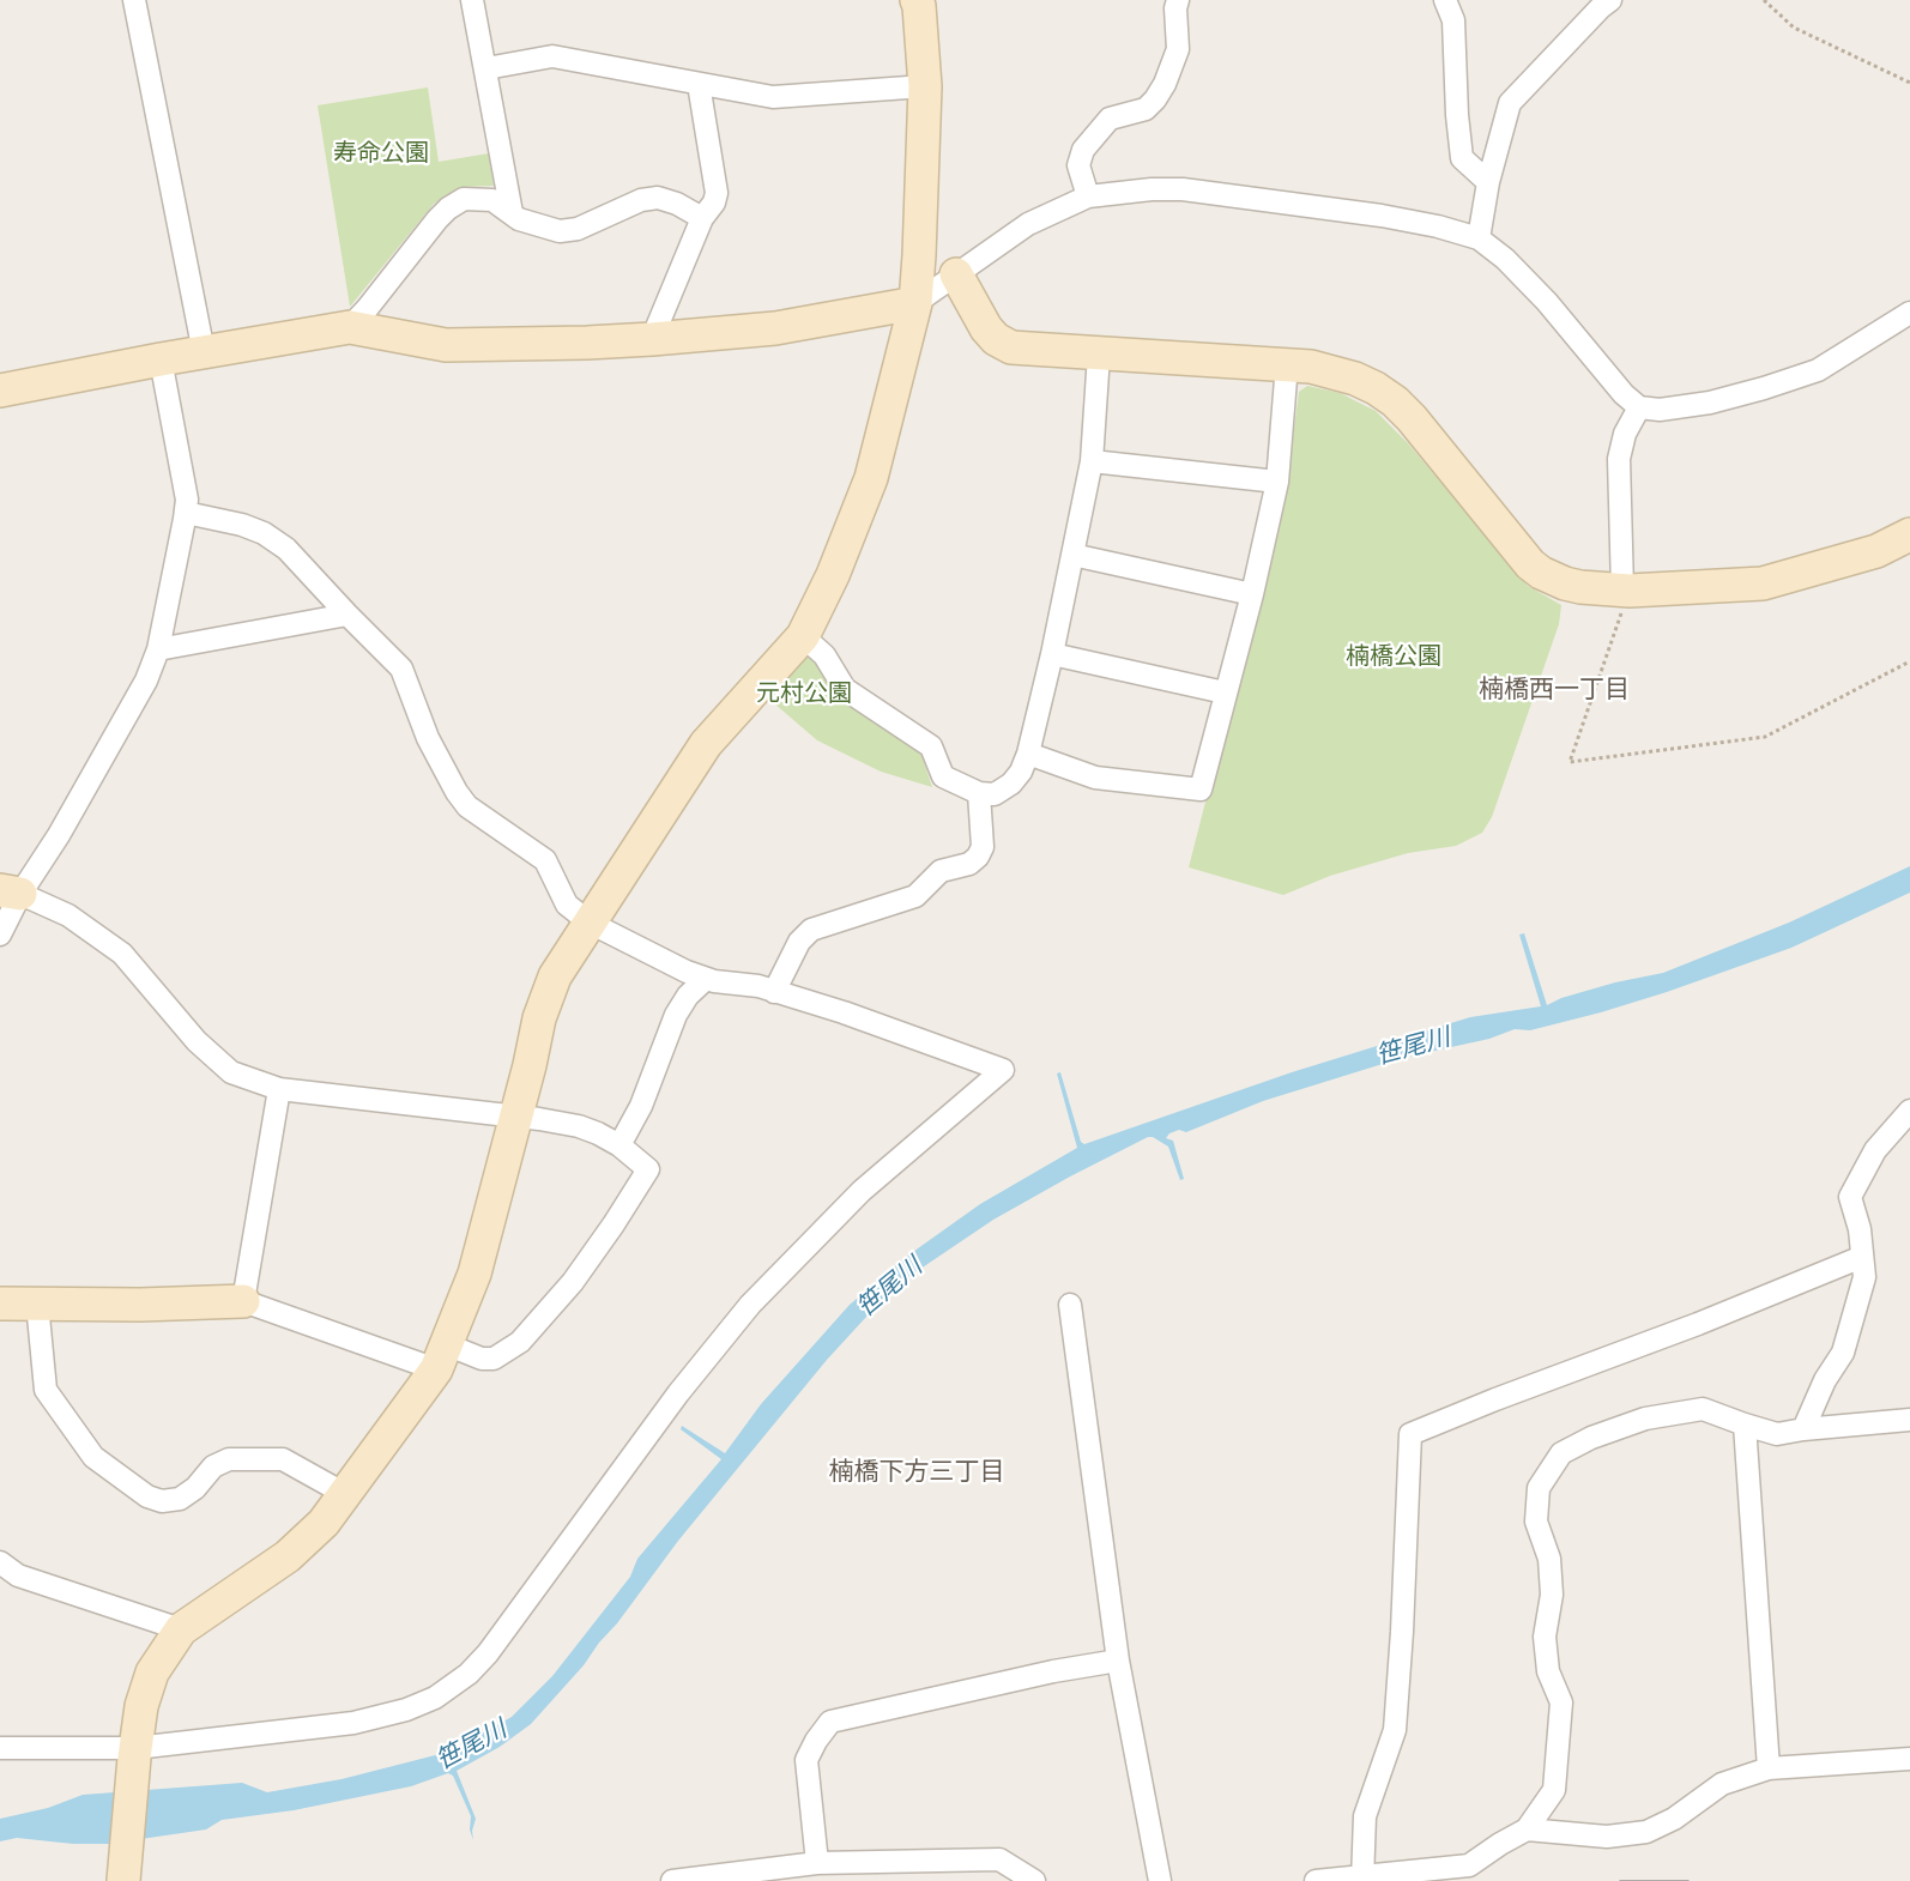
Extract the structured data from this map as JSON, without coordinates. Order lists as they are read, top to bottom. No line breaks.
{"districts":["楠橋西一丁目","楠橋下方三丁目"],"water":["笹尾川"],"parks":["寿命公園","楠橋公園","元村公園"]}
